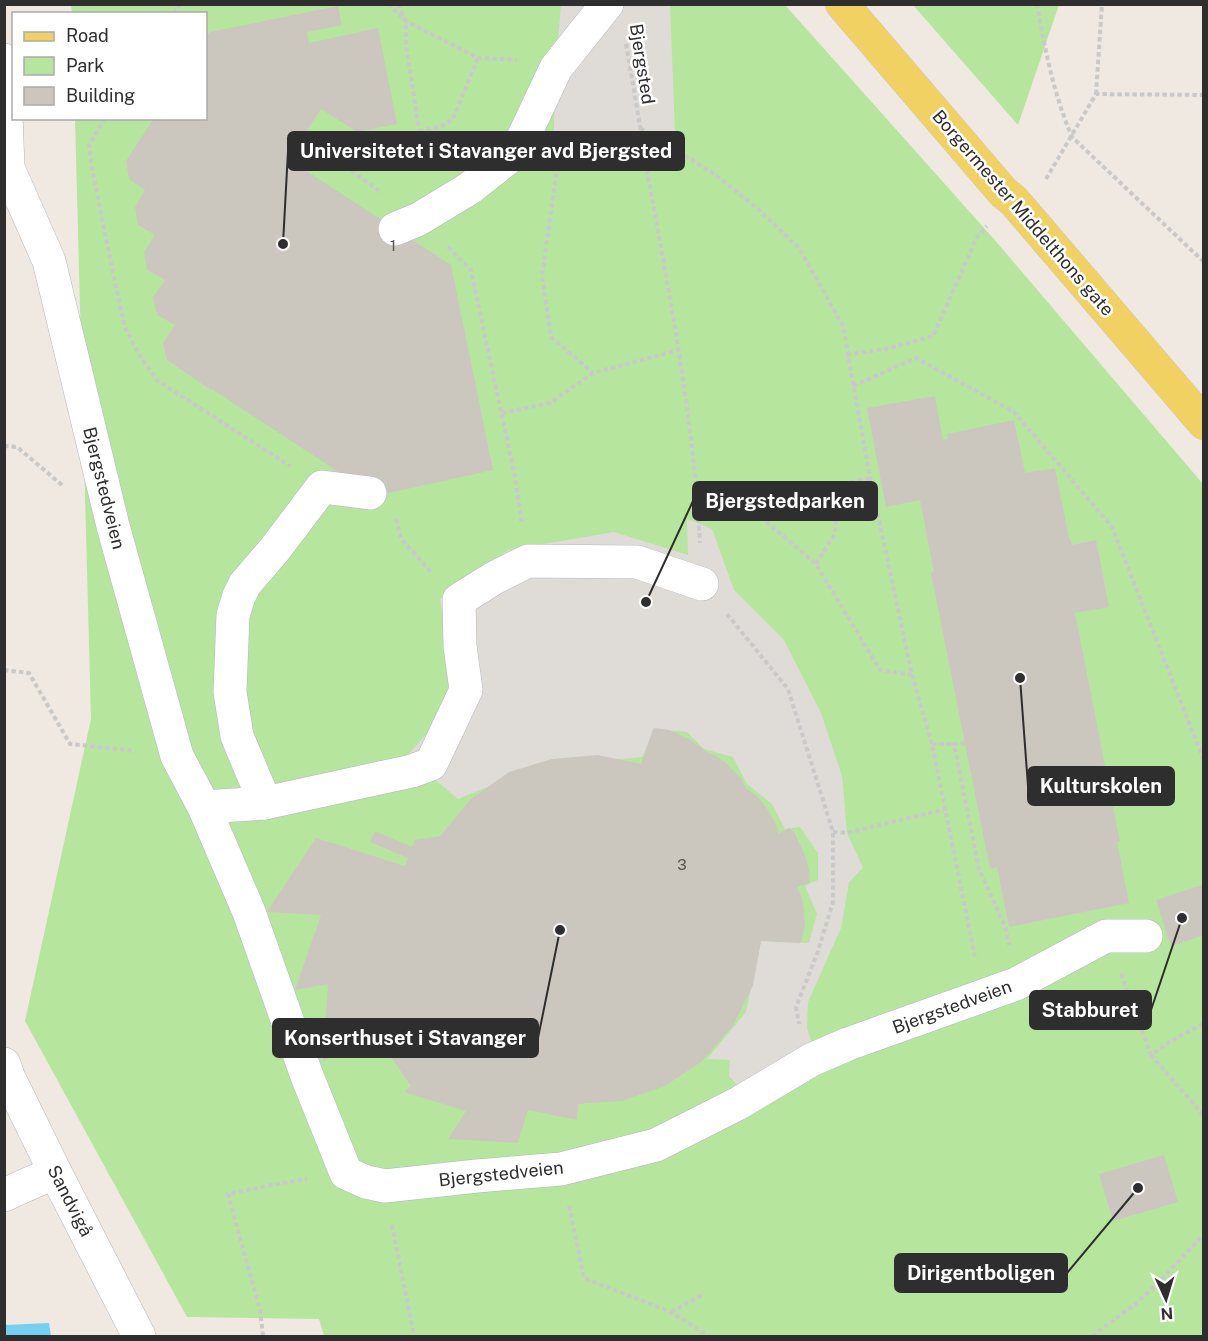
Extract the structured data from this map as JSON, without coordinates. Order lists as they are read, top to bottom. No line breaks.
{"streets":{"main road":["Borgermester Middelthons gate"],"street":["Bjergstedveien","Sandvigå"],"path":["Bjergsted"]},"places":["Universitetet i Stavanger avd Bjergsted","Bjergstedparken","Kulturskolen","Stabburet","Konserthuset i Stavanger","Dirigentboligen"],"house_numbers":["1","3"],"legend":["Road","Park","Building"],"north":"bottom"}
